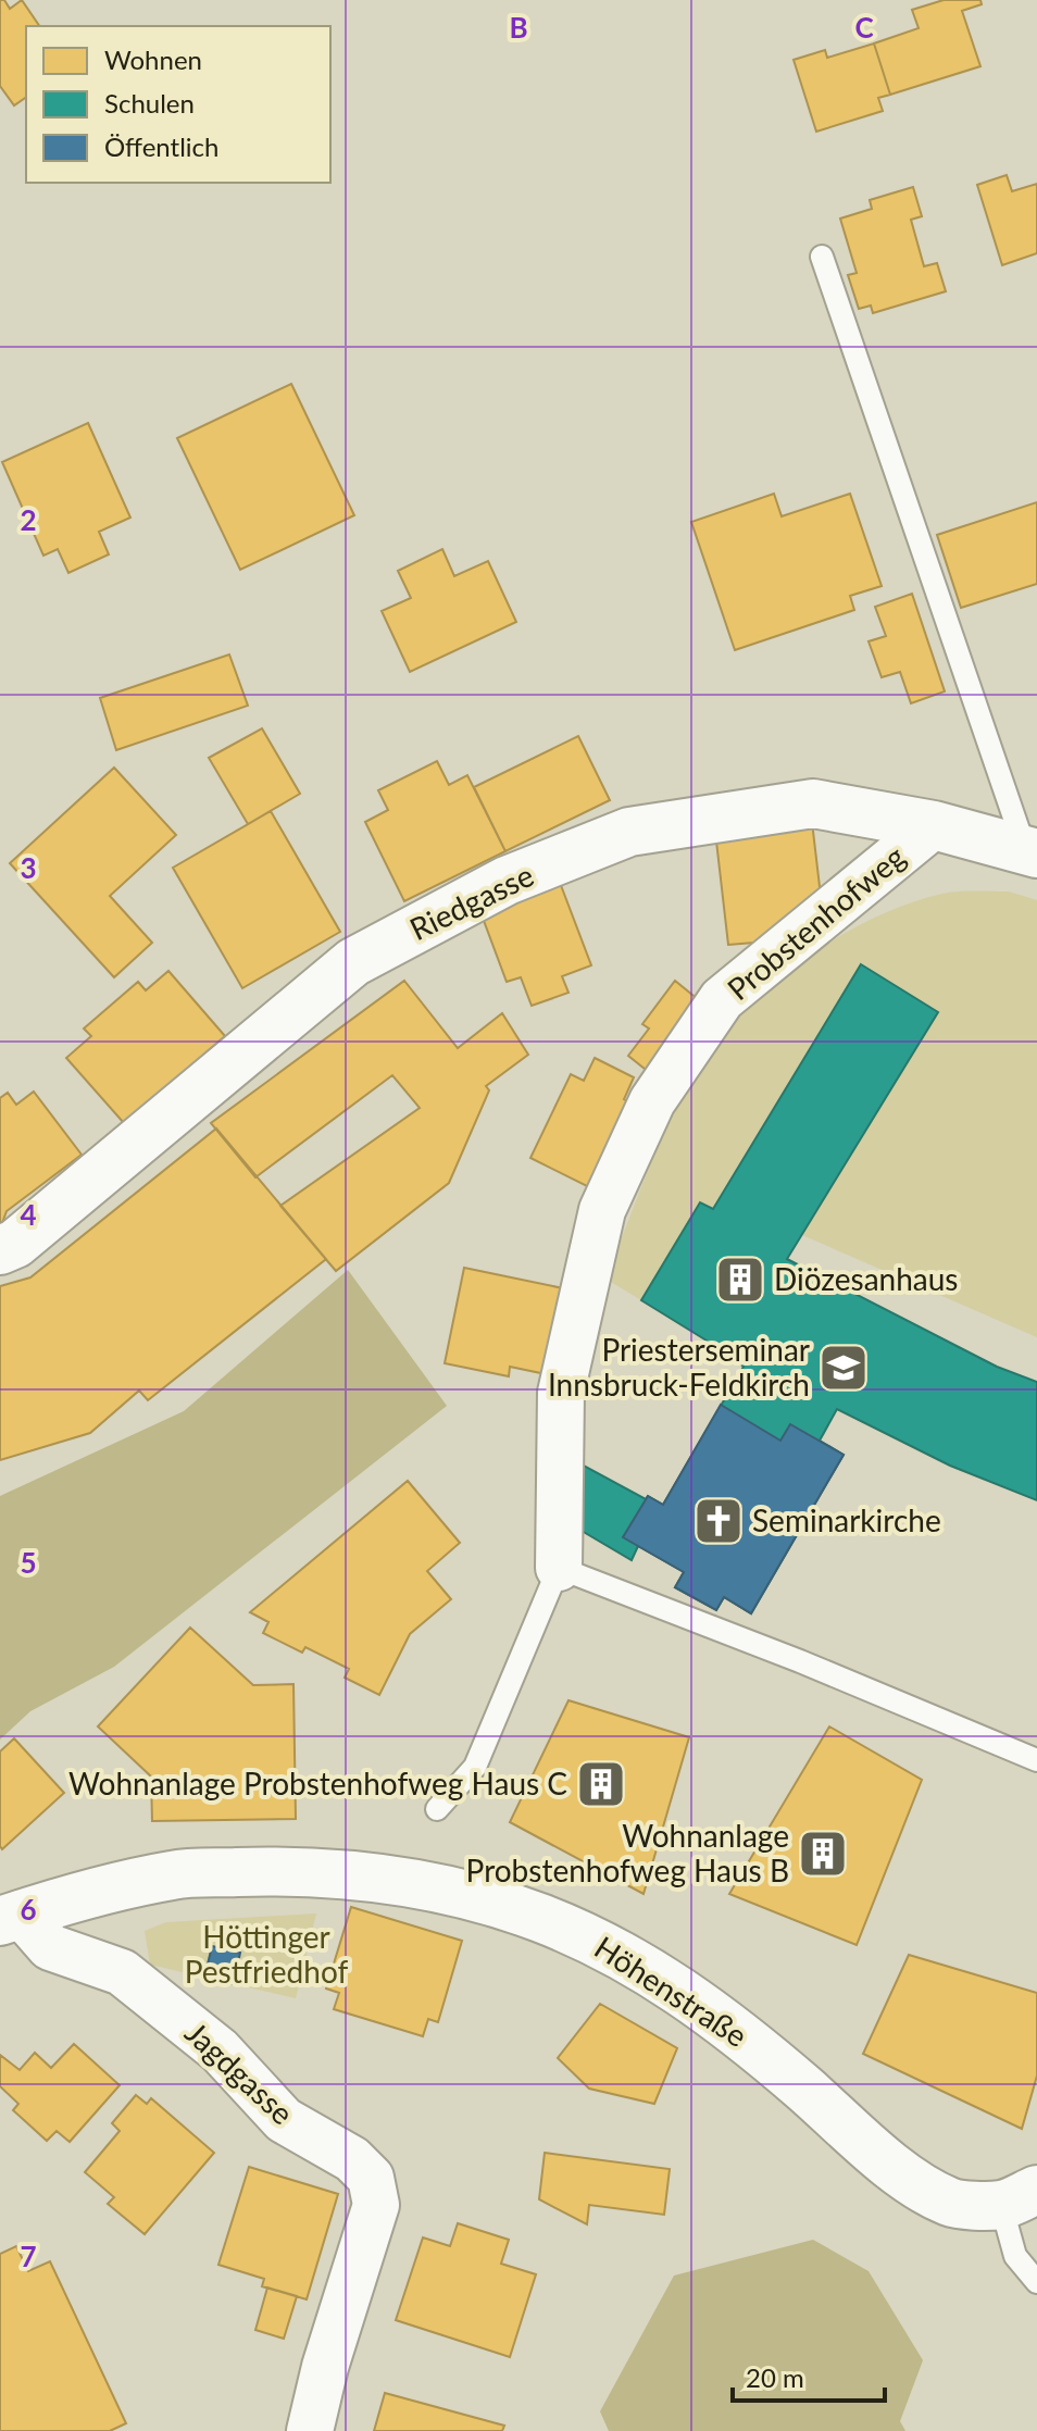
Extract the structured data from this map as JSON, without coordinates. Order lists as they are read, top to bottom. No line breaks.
{"streets":{"street":["Riedgasse","Probstenhofweg","Höhenstraße","Jagdgasse"]},"crossings":[["Riedgasse","Probstenhofweg"],["Höhenstraße","Jagdgasse"]],"parks":["Höttinger Pestfriedhof"],"places":{"building":["Diözesanhaus","Wohnanlage Probstenhofweg Haus C","Wohnanlage Probstenhofweg Haus B"],"school or university":["Priesterseminar Innsbruck-Feldkirch"],"church":["Seminarkirche"]},"legend":["Wohnen","Schulen","Öffentlich"],"scale_bar":"20 m","grid":{"columns":["B","C"],"rows":["2","3","4","5","6","7"]}}
